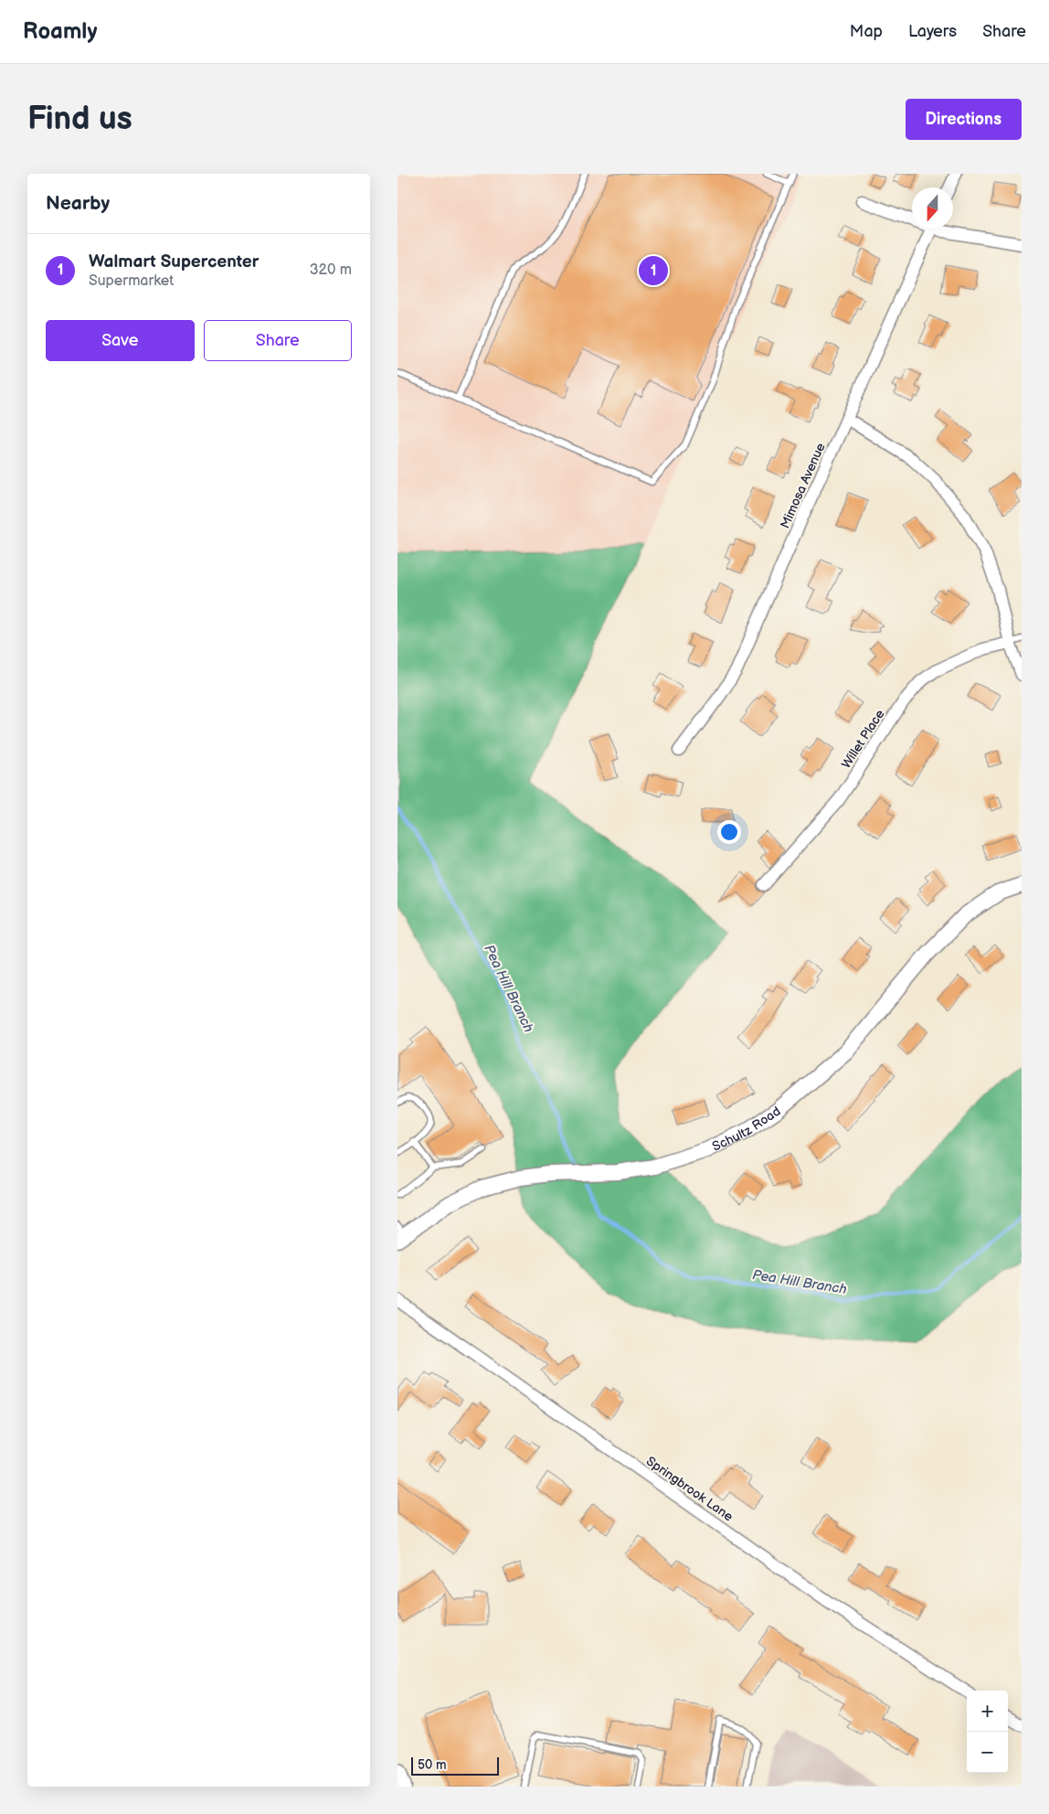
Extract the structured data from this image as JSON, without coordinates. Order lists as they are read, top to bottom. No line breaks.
{"streets":{"street":["Mimosa Avenue","Willet Place","Schultz Road","Springbrook Lane"]},"water":["Pea Hill Branch"],"scale_bar":"50 m","north":"bottom","page":{"header":"Roamly","nav":["Map","Layers","Share"],"buttons":["Directions",["Save","Share"]],"title":"Find us","heading":"Nearby","list":[{"mark":"1","name":"Walmart Supercenter","note":"Supermarket","value":"320 m"}],"pins":"1","map_buttons":["+","−"],"scale":"50 m"}}
